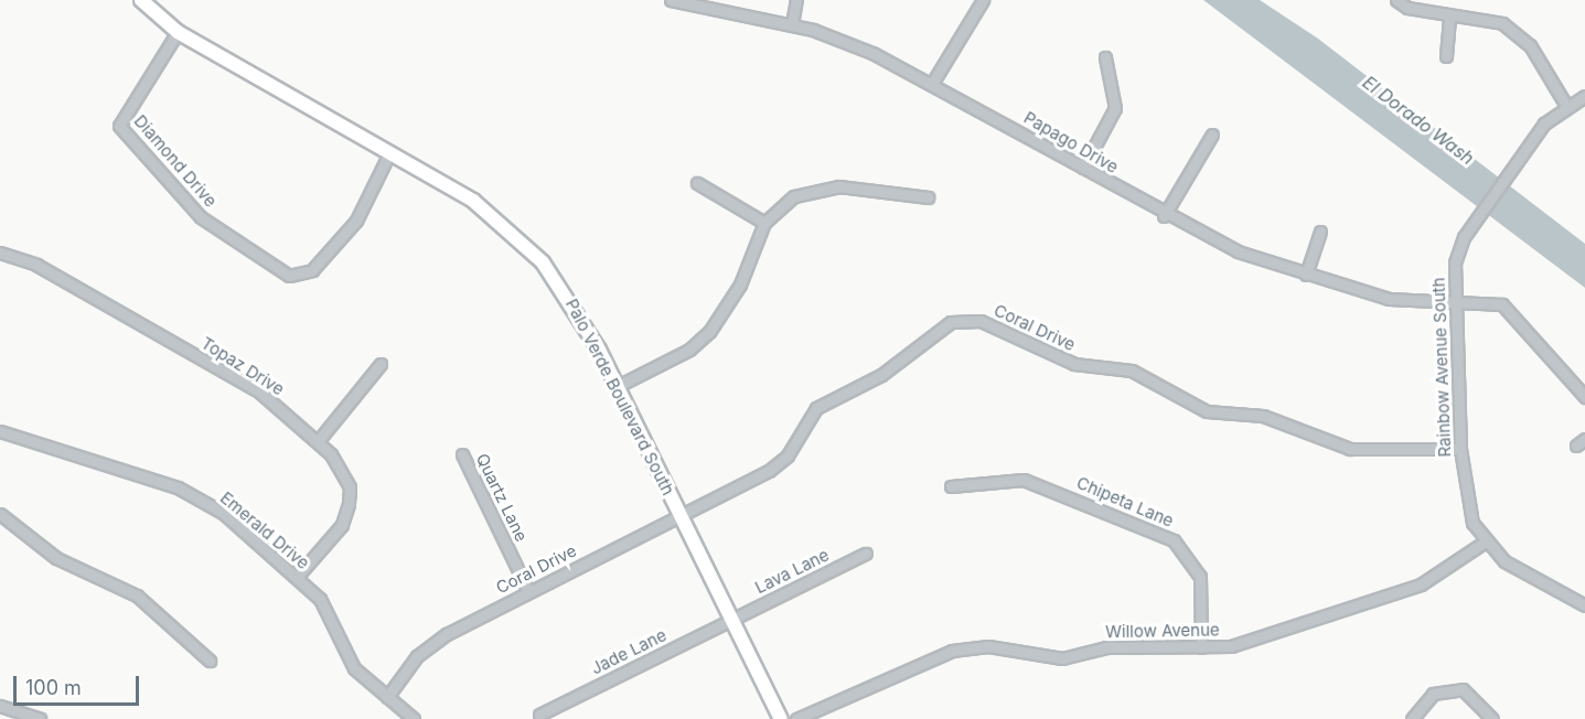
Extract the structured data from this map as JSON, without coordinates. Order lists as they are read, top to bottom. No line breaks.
{"streets":{"main road":["Palo Verde Boulevard South"],"street":["Papago Drive","Diamond Drive","Coral Drive","Topaz Drive","Rainbow Avenue South","Quartz Lane","Chipeta Lane","Emerald Drive","Lava Lane","Willow Avenue","Jade Lane"]},"crossings":[["Papago Drive","Rainbow Avenue South"],["Diamond Drive","Palo Verde Boulevard South"],["Coral Drive","Rainbow Avenue South"],["Coral Drive","Palo Verde Boulevard South"],["Coral Drive","Quartz Lane"],["Coral Drive","Emerald Drive"],["Topaz Drive","Emerald Drive"],["Rainbow Avenue South","Willow Avenue"],["Palo Verde Boulevard South","Lava Lane"],["Palo Verde Boulevard South","Jade Lane"],["Chipeta Lane","Willow Avenue"],["Lava Lane","Jade Lane"]],"water":["El Dorado Wash"],"scale_bar":"100 m"}
